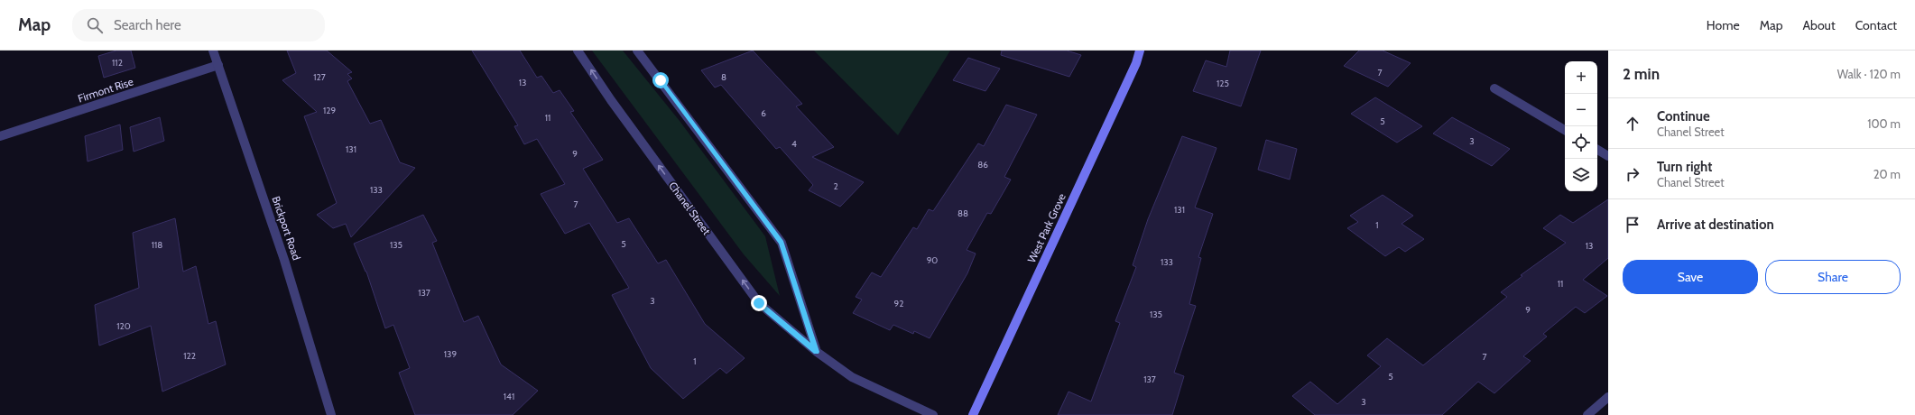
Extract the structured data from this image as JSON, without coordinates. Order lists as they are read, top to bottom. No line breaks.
{"streets":{"main road":["West Park Grove"],"street":["Firmont Rise","Chanel Street","Brickport Road"]},"crossings":[["Firmont Rise","Brickport Road"]],"house_numbers":["112","7","127","8","13","125","129","6","11","5","3","4","131","9","86","2","133","7","131","88","1","5","118","135","13","90","133","11","137","3","92","9","135","120","139","122","7","1","5","137","141","3"],"page":{"header":"Map","search":"Search here","nav":["Home","Map","About","Contact"],"heading":["2 min","Walk · 120 m"],"map_buttons":["+","−"],"list":[["Continue","Chanel Street","100 m"],["Turn right","Chanel Street","20 m"],"Arrive at destination"],"buttons":["Save","Share"]}}
